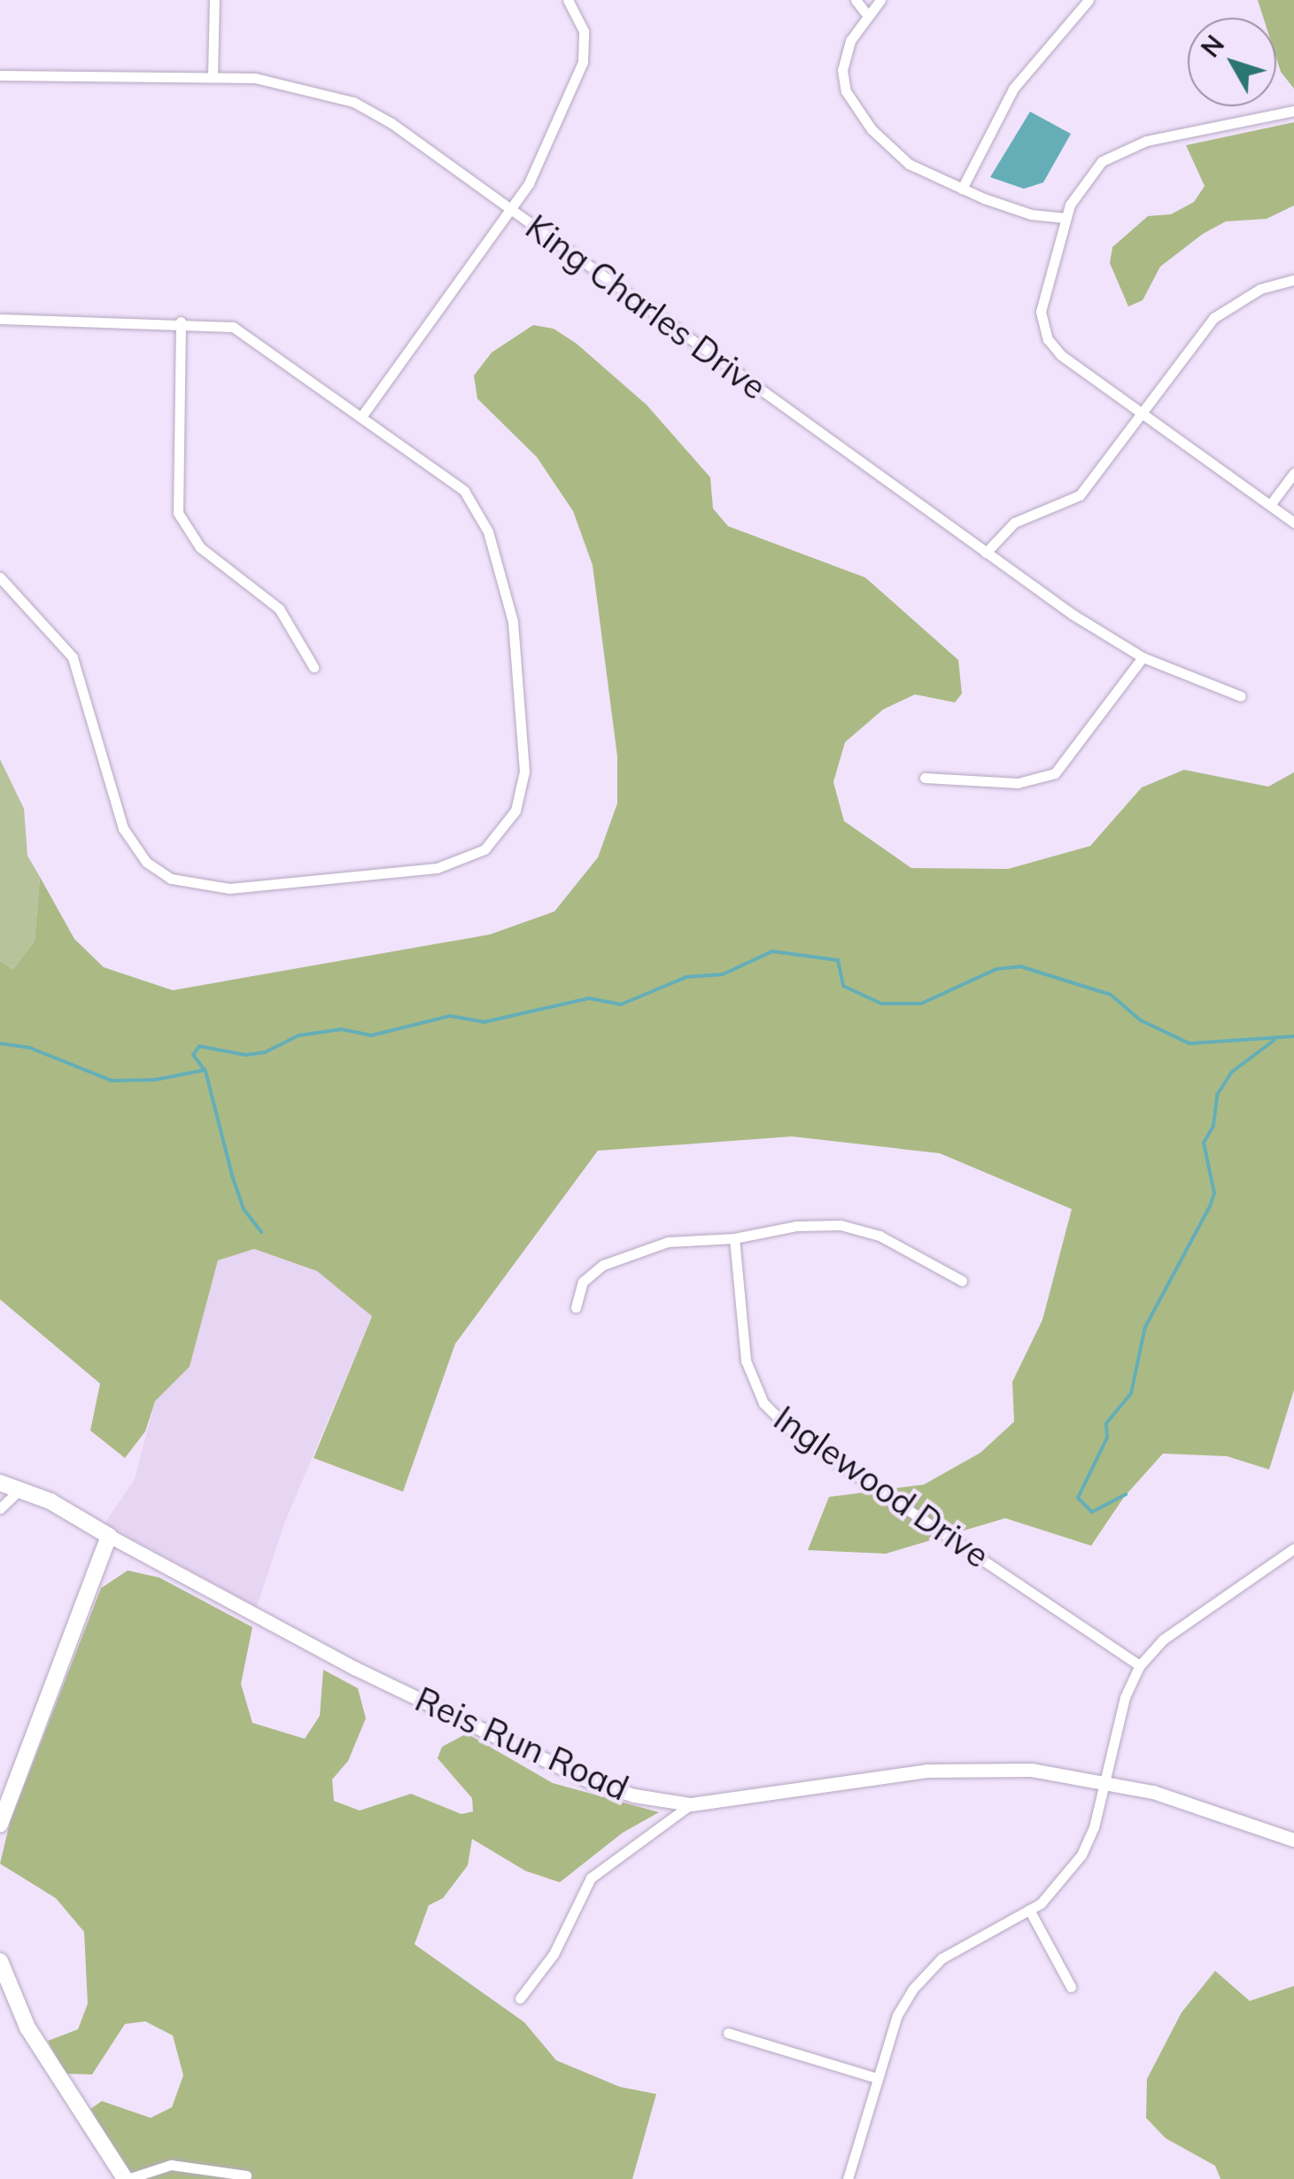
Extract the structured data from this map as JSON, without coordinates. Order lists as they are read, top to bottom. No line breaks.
{"streets":{"main road":["Reis Run Road"],"street":["King Charles Drive","Inglewood Drive"]},"north":"top left"}
